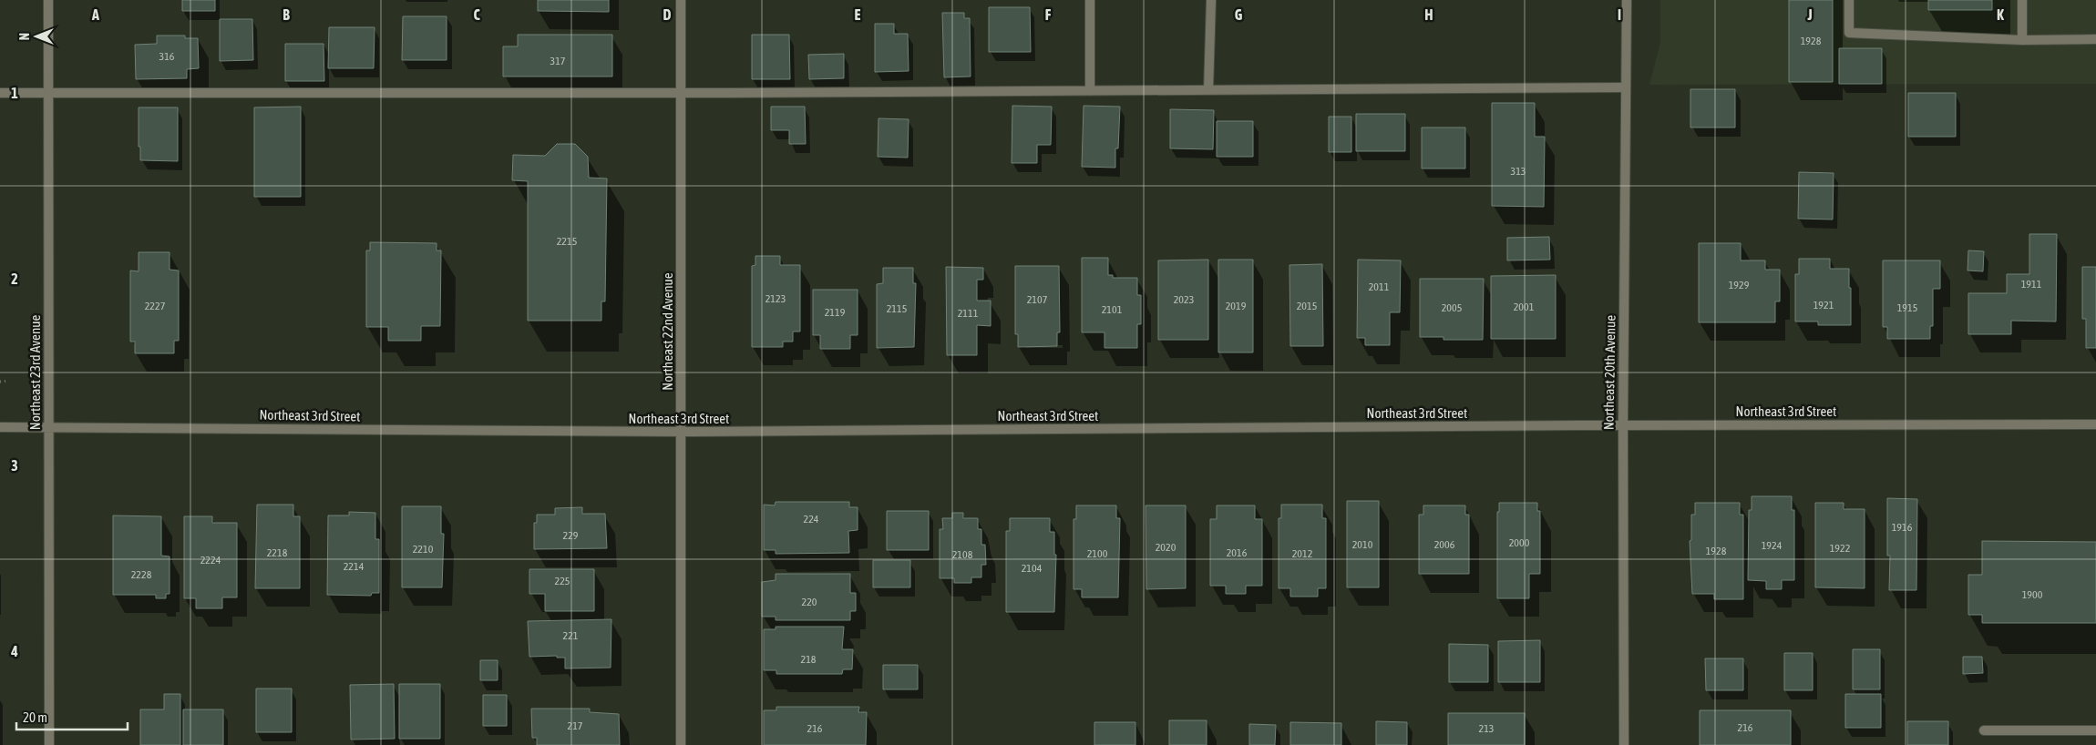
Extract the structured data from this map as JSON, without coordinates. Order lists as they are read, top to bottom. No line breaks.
{"streets":{"street":["Northeast 22nd Avenue","Northeast 23rd Avenue","Northeast 20th Avenue","Northeast 3rd Street"]},"crossings":[["Northeast 22nd Avenue","Northeast 3rd Street"],["Northeast 23rd Avenue","Northeast 3rd Street"],["Northeast 20th Avenue","Northeast 3rd Street"]],"house_numbers":["1928","316","317","313","2215","1911","1929","2011","2123","2107","2023","1921","2227","2019","2015","2001","2005","1915","2115","2101","2119","2111","224","1916","229","2000","2010","2006","1924","2020","1922","2210","1928","2218","2016","2100","2012","2108","2224","2214","2104","2228","225","1900","220","221","218","217","216","216","213"],"scale_bar":"20 m","north":"left","grid":{"columns":["A","B","C","D","E","F","G","H","I","J","K"],"rows":["1","2","3","4"]}}
